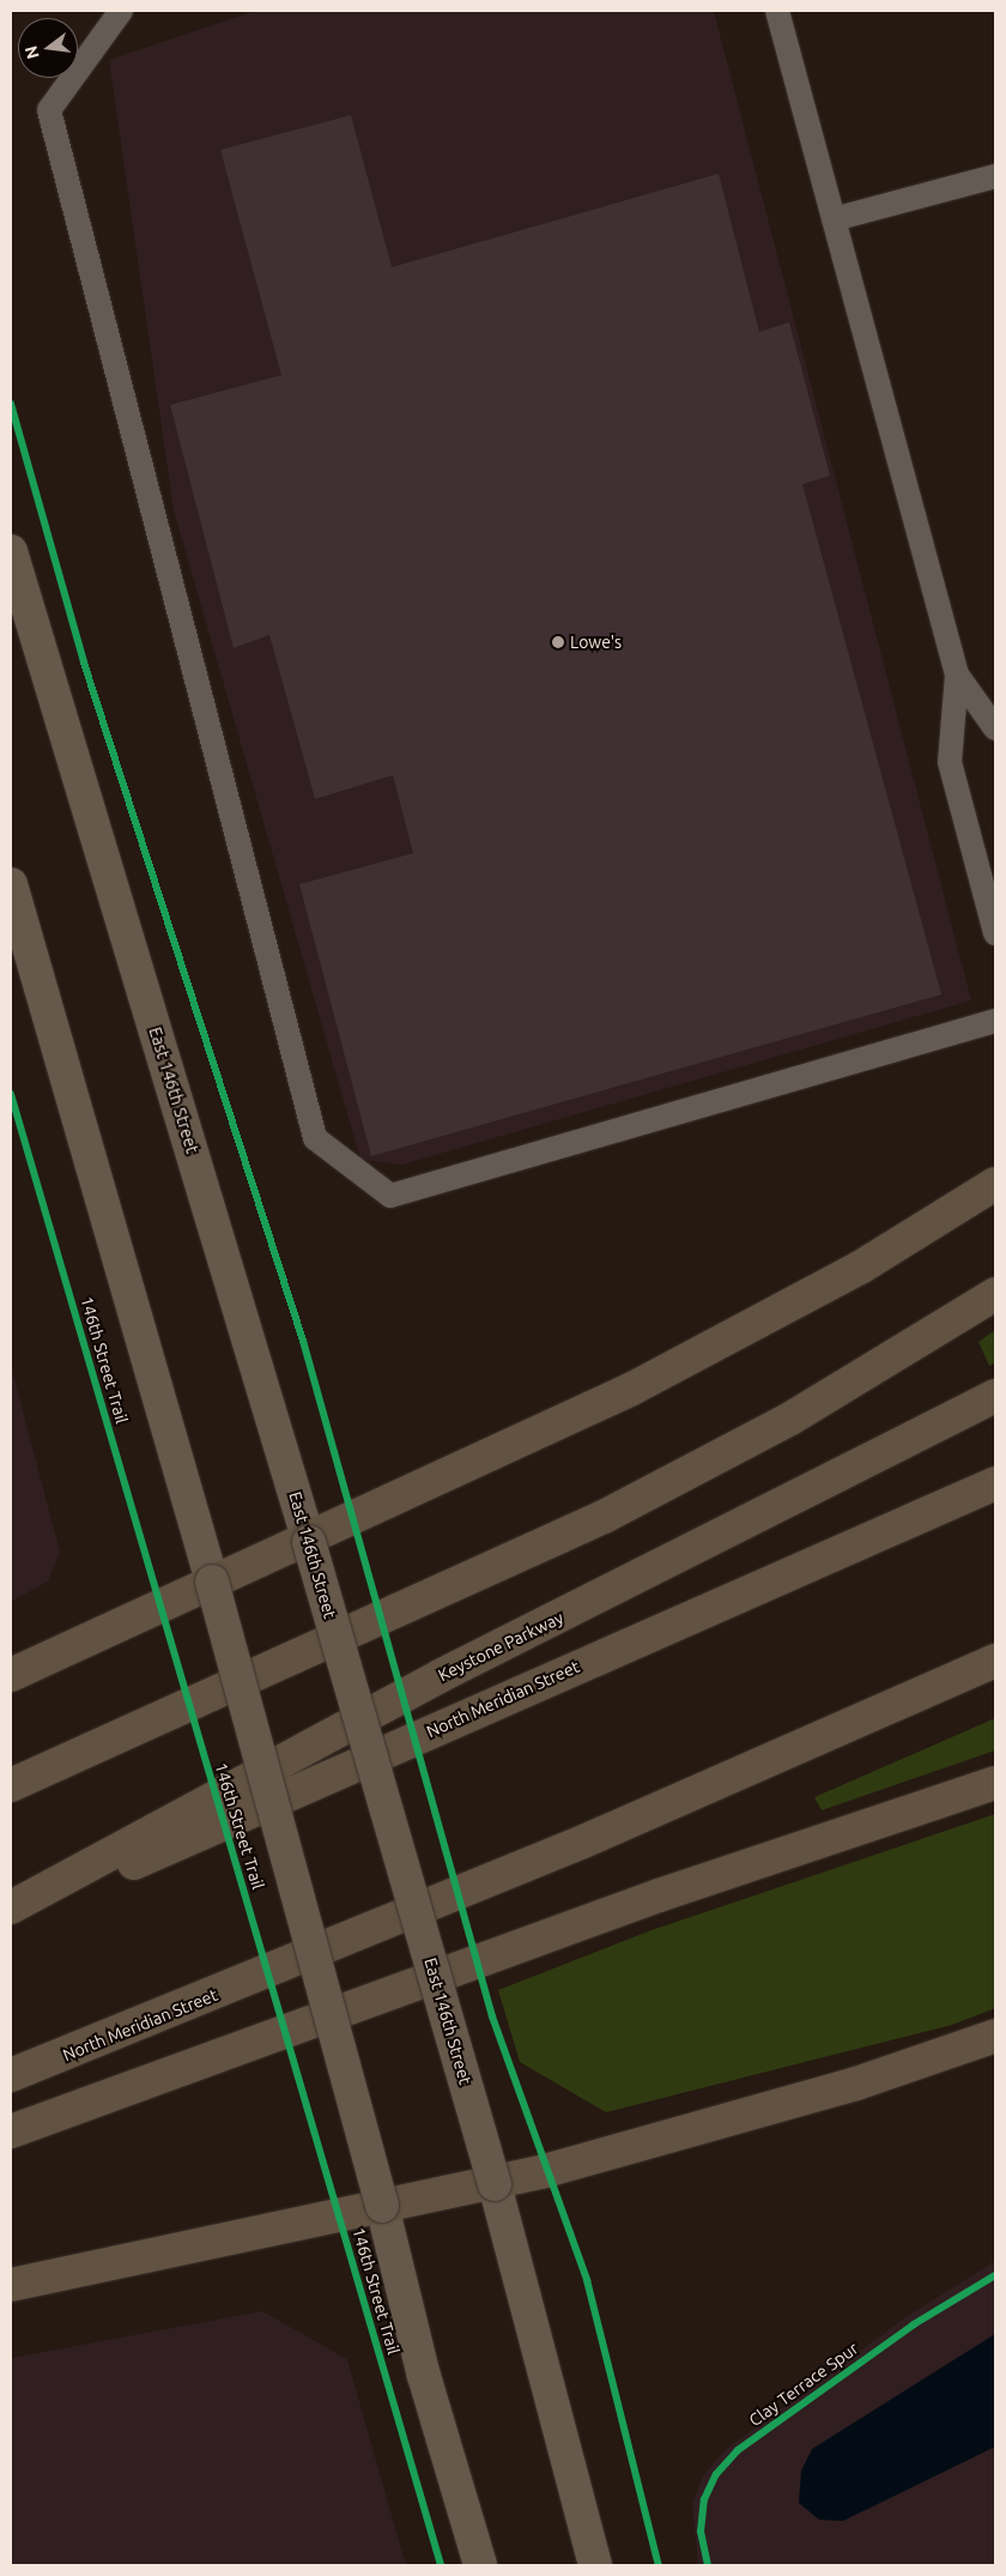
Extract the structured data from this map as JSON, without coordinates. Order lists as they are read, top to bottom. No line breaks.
{"streets":{"highway":["Keystone Parkway","North Meridian Street"],"main road":["East 146th Street"],"cycle path":["146th Street Trail","Clay Terrace Spur"]},"places":["Lowe's"],"north":"left"}
